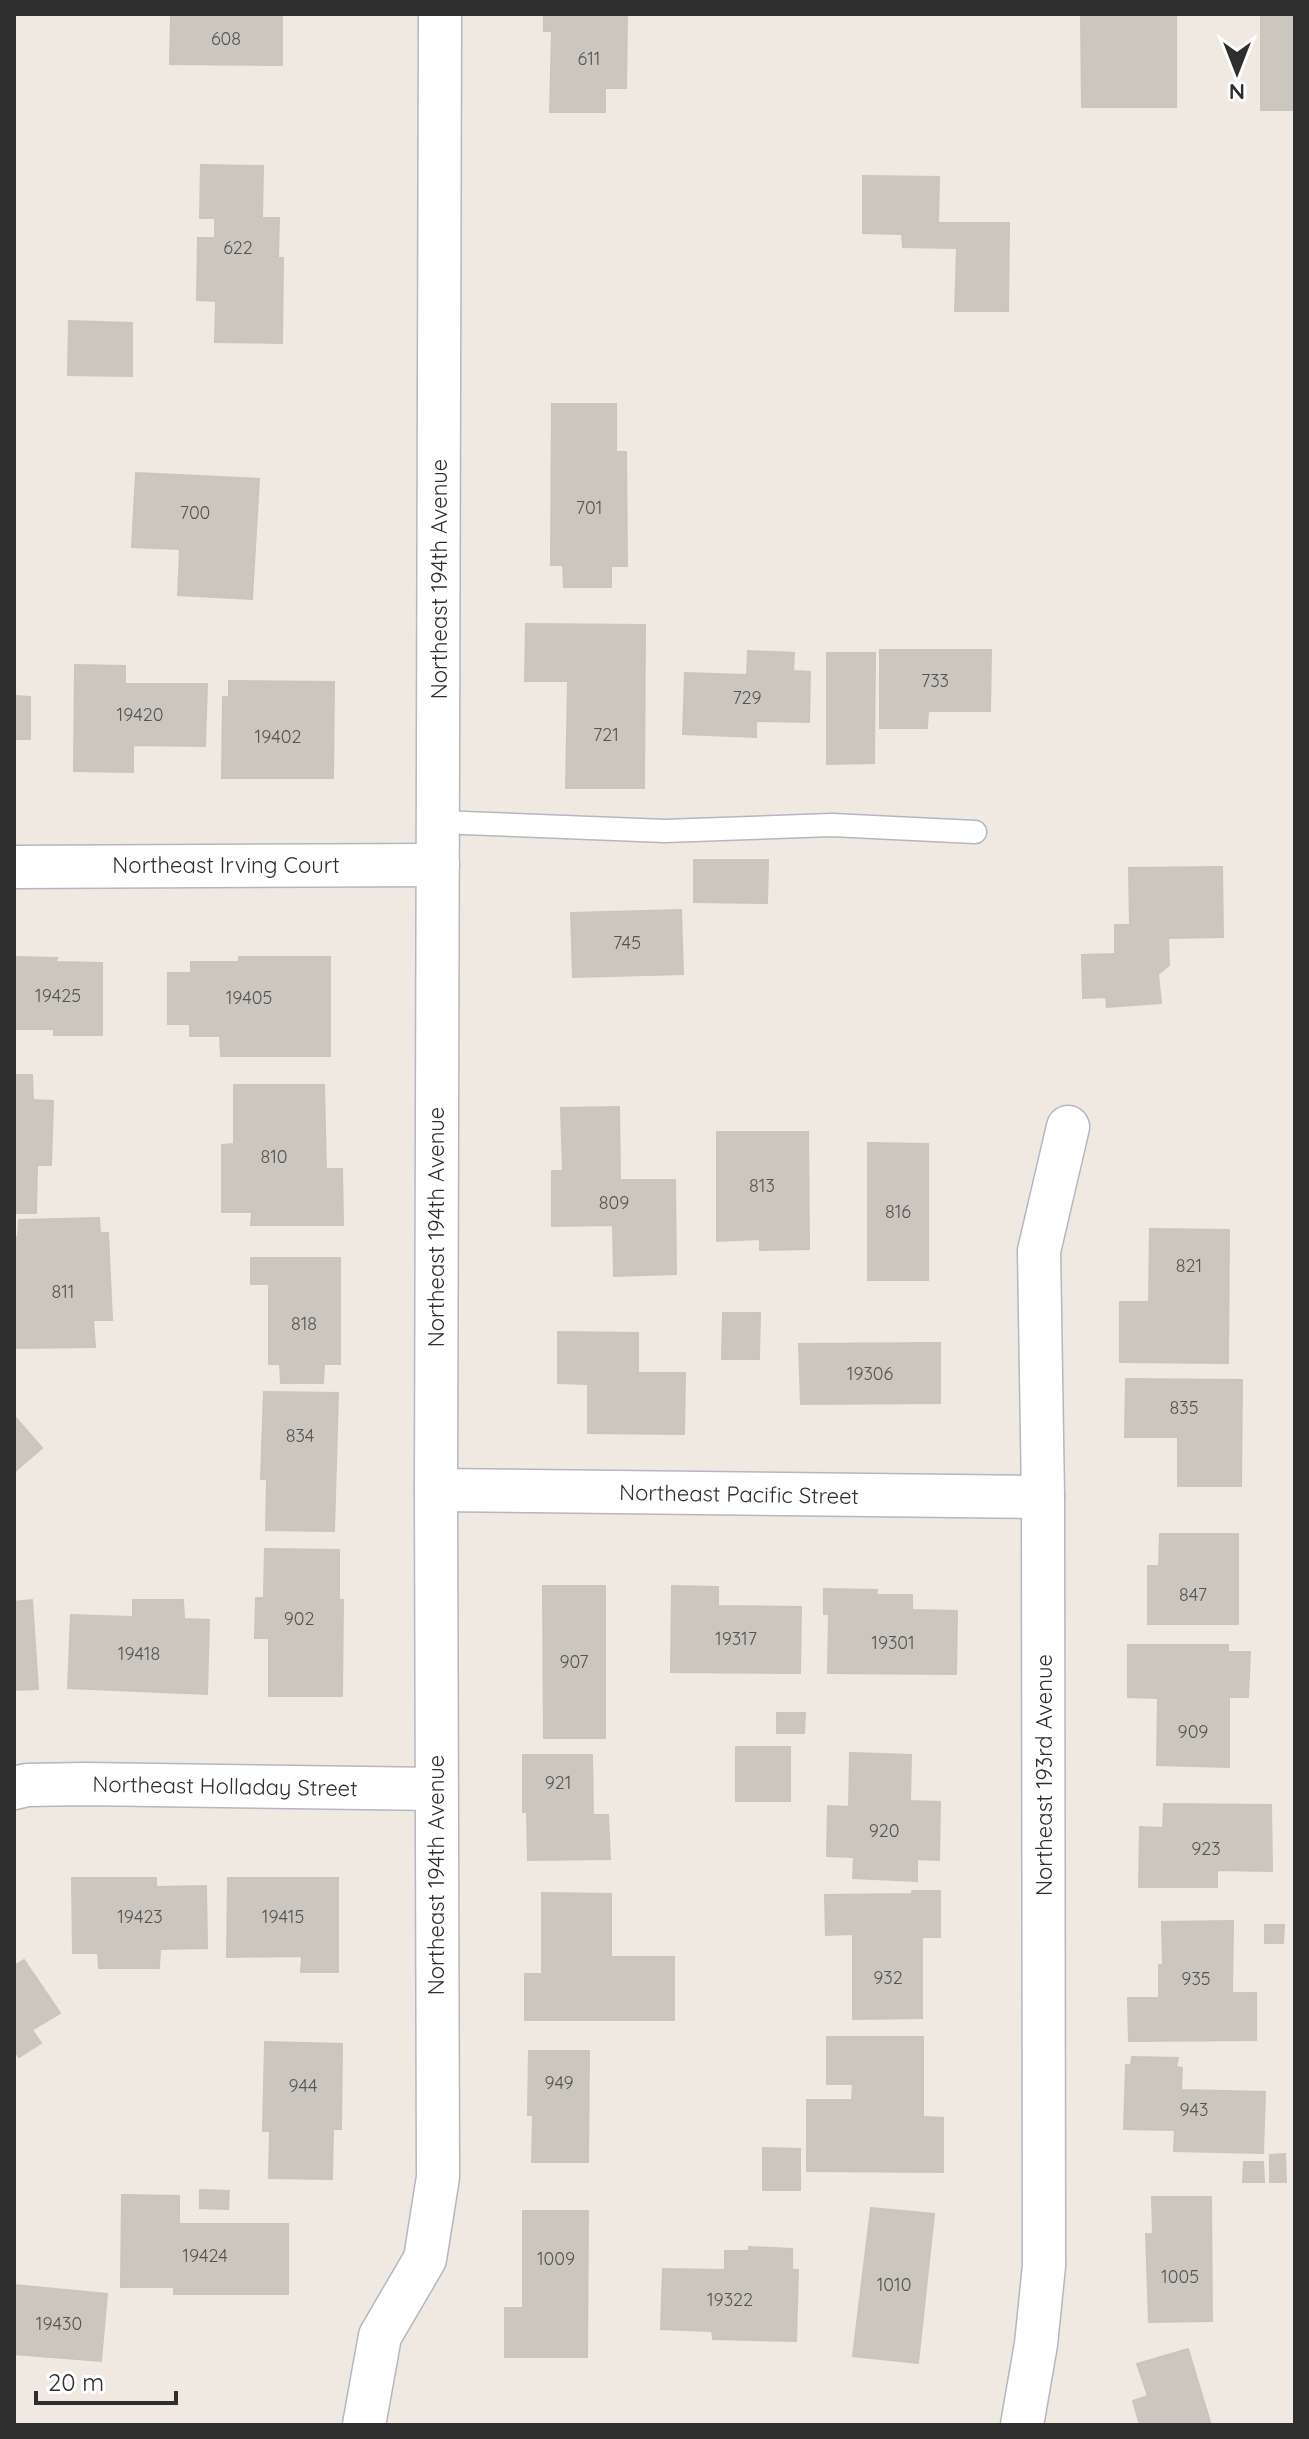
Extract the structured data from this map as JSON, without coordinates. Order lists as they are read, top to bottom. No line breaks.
{"streets":{"street":["Northeast 194th Avenue","Northeast Irving Court","Northeast Pacific Street","Northeast 193rd Avenue","Northeast Holladay Street"]},"crossings":[["Northeast 194th Avenue","Northeast Irving Court"],["Northeast 194th Avenue","Northeast Pacific Street"],["Northeast 194th Avenue","Northeast Holladay Street"],["Northeast Pacific Street","Northeast 193rd Avenue"]],"house_numbers":["608","611","622","701","700","733","729","19420","721","19402","745","19425","19405","810","813","809","816","821","811","818","19306","835","834","847","902","19317","19301","19418","907","909","921","920","923","19423","19415","932","935","949","944","943","19424","1009","1005","1010","19322","19430"],"scale_bar":"20 m","north":"bottom"}
